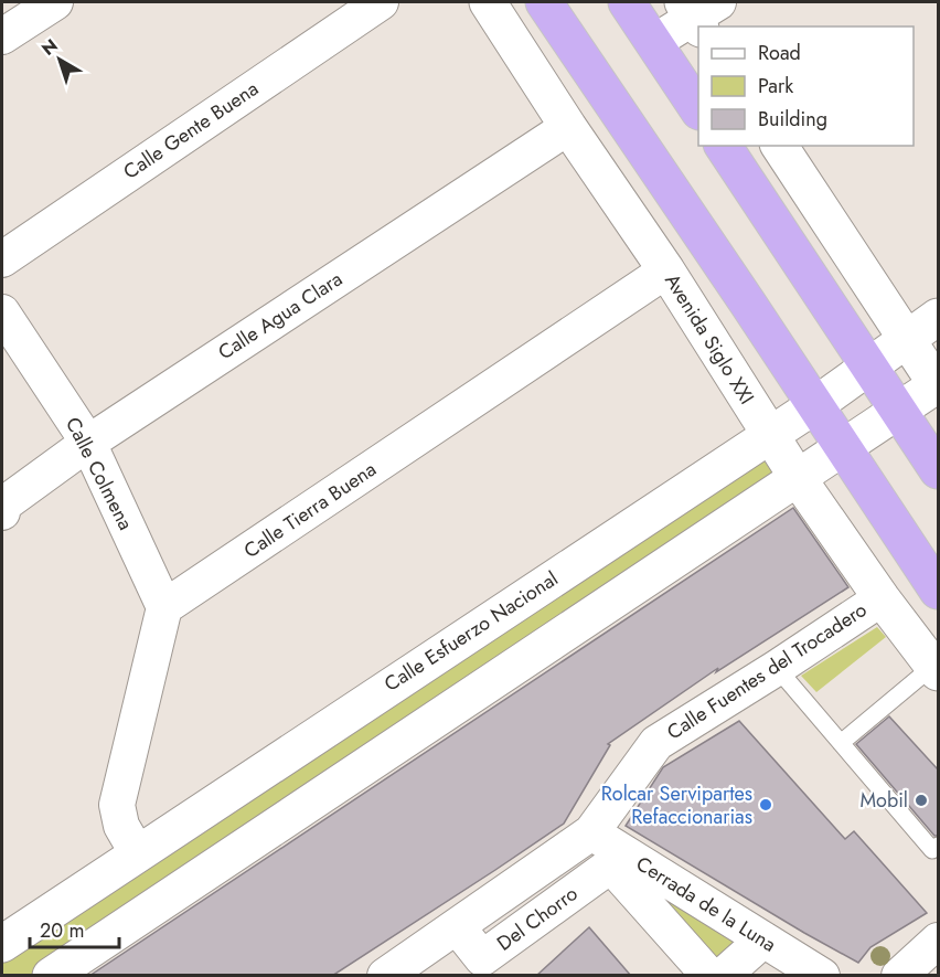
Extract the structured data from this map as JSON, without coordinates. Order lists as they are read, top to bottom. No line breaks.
{"streets":{"street":["Calle Gente Buena","Calle Agua Clara","Avenida Siglo XXI","Calle Colmena","Calle Tierra Buena","Calle Esfuerzo Nacional","Calle Fuentes del Trocadero","Cerrada de la Luna","Del Chorro"]},"crossings":[["Calle Agua Clara","Avenida Siglo XXI"],["Calle Agua Clara","Calle Colmena"],["Avenida Siglo XXI","Calle Tierra Buena"],["Avenida Siglo XXI","Calle Esfuerzo Nacional"],["Avenida Siglo XXI","Calle Fuentes del Trocadero"],["Calle Colmena","Calle Tierra Buena"],["Calle Fuentes del Trocadero","Cerrada de la Luna"],["Calle Fuentes del Trocadero","Del Chorro"],["Cerrada de la Luna","Del Chorro"]],"places":["Mobil","Rolcar Servipartes Refaccionarias"],"legend":["Road","Park","Building"],"scale_bar":"20 m","north":"top left"}
